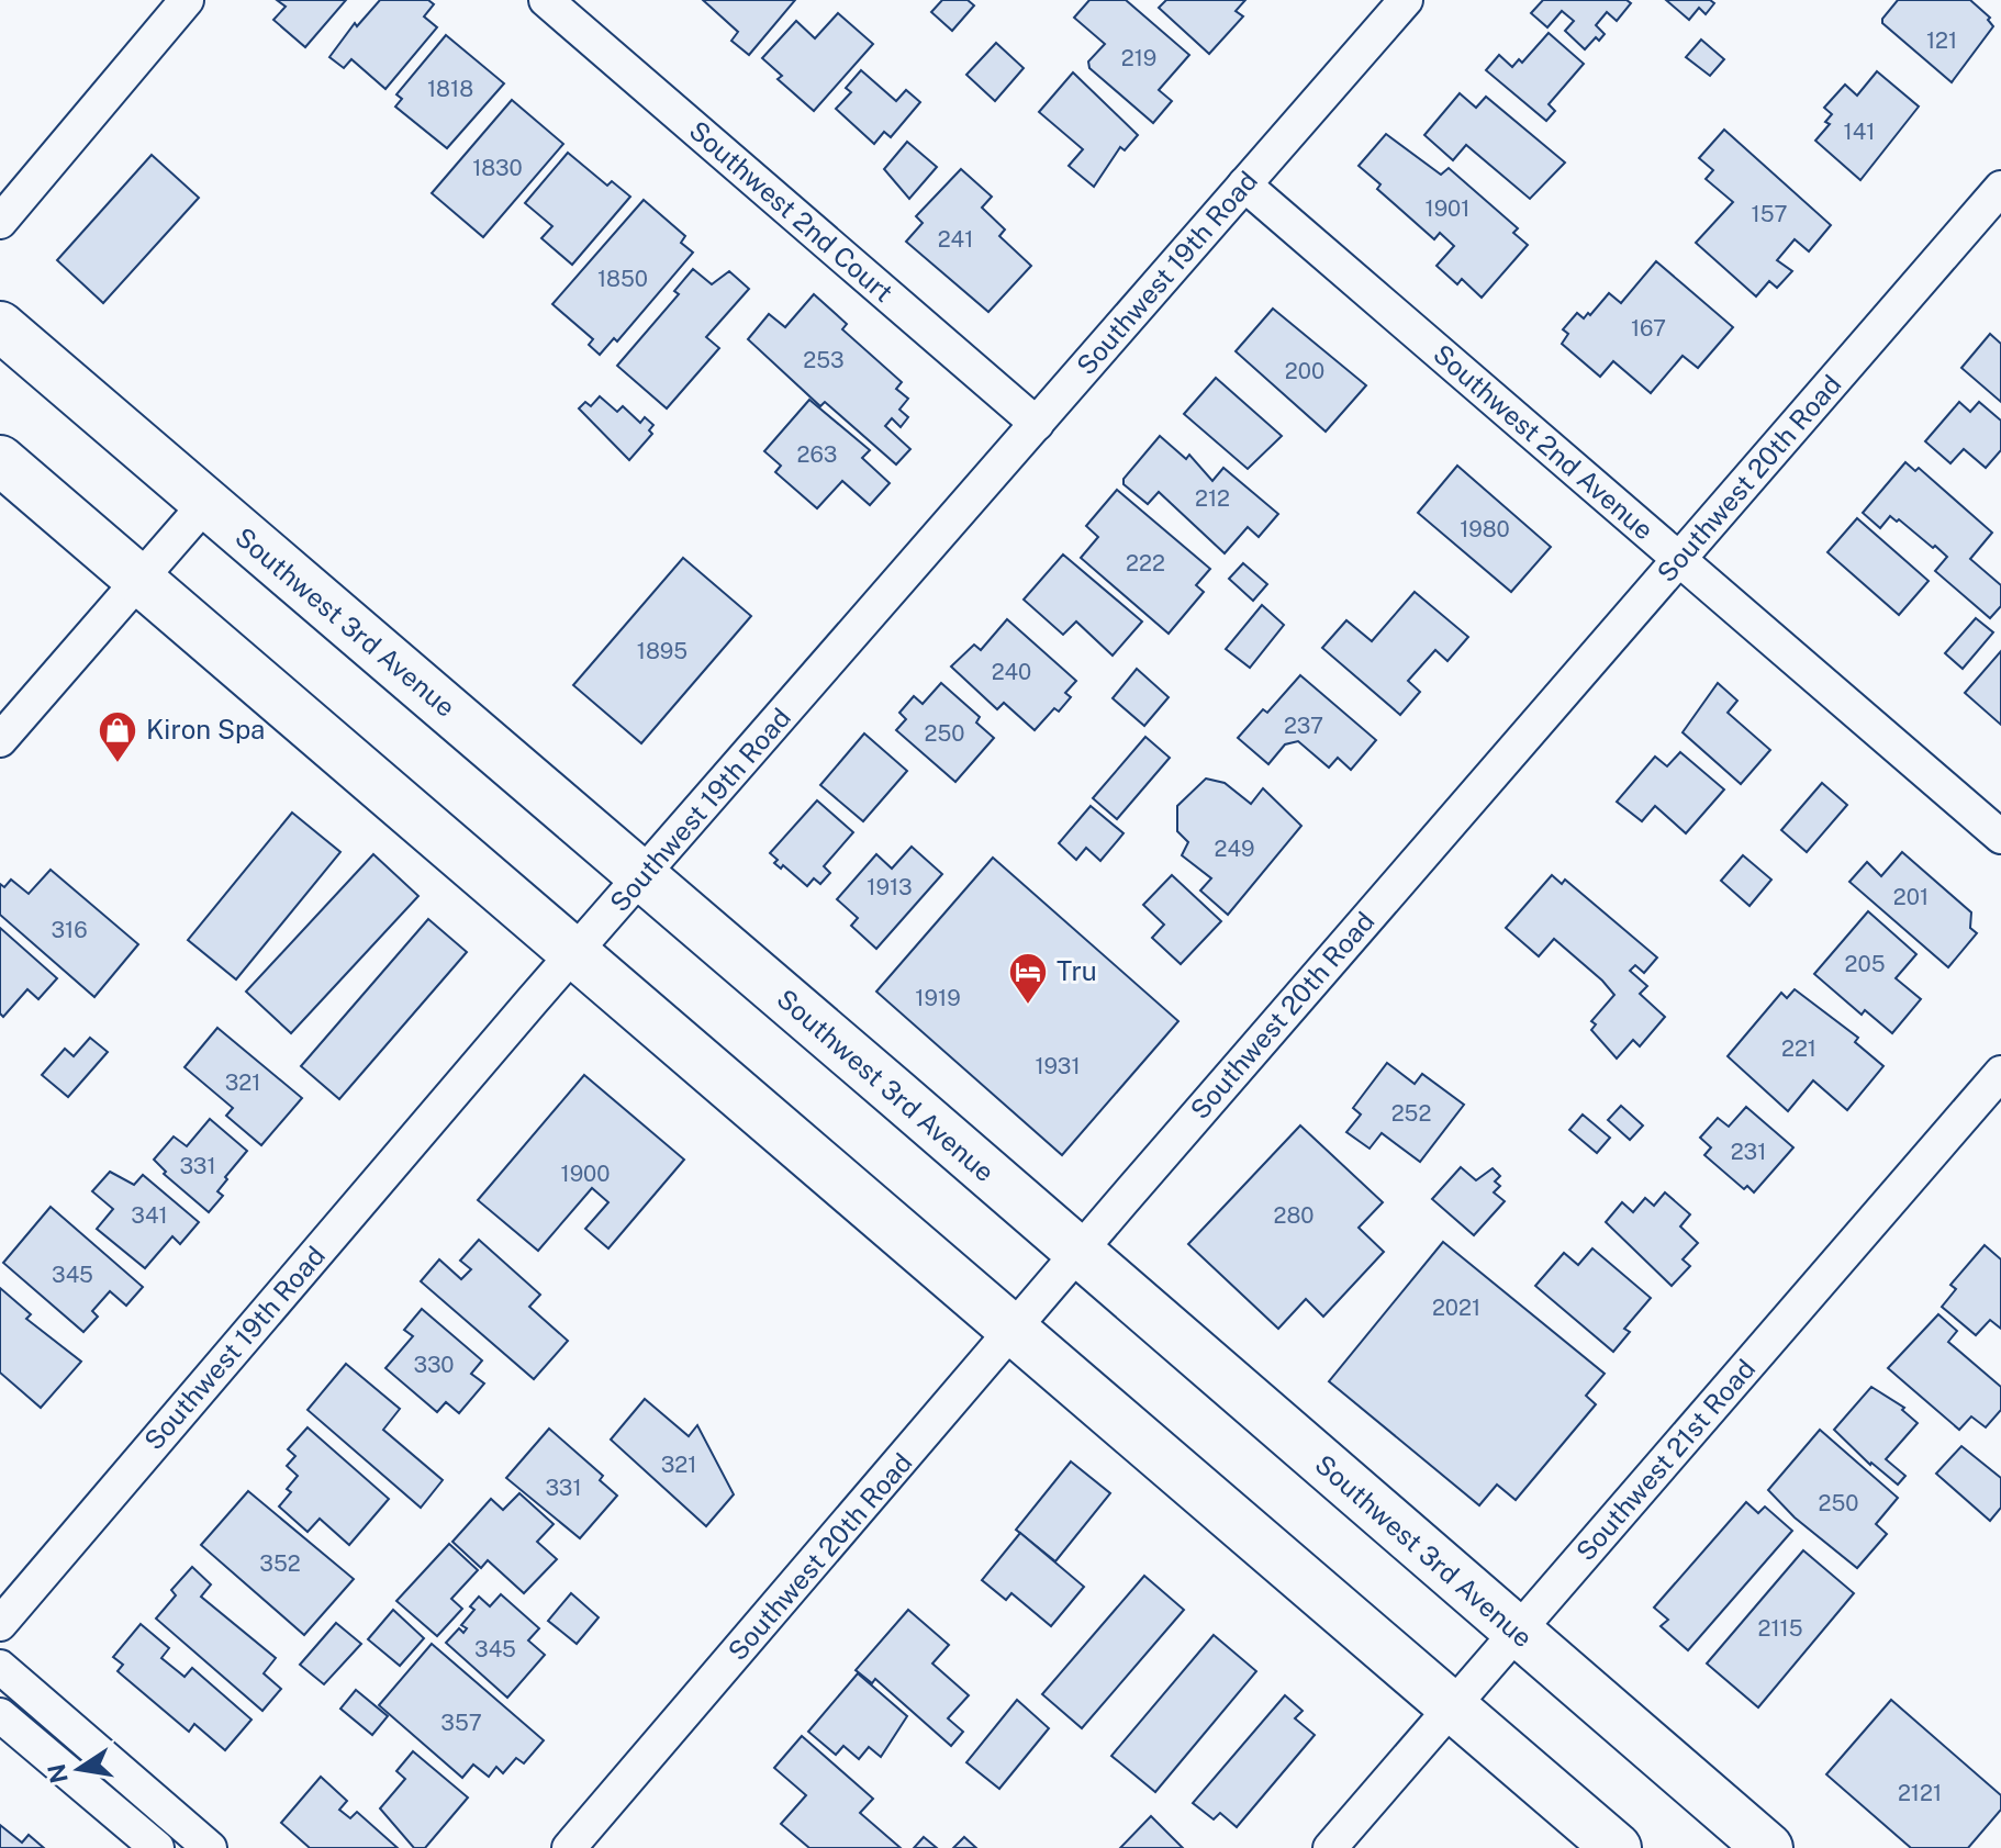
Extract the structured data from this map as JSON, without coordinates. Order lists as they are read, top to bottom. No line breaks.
{"streets":{"main road":["Southwest 3rd Avenue"],"street":["Southwest 2nd Court","Southwest 19th Road","Southwest 2nd Avenue","Southwest 20th Road","Southwest 21st Road"]},"crossings":[["Southwest 2nd Court","Southwest 19th Road"],["Southwest 19th Road","Southwest 2nd Avenue"],["Southwest 19th Road","Southwest 3rd Avenue"],["Southwest 2nd Avenue","Southwest 20th Road"],["Southwest 20th Road","Southwest 3rd Avenue"],["Southwest 3rd Avenue","Southwest 21st Road"]],"places":{"shop":["Kiron Spa"],"hotel":["Tru"]},"house_numbers":["121","219","1818","141","1830","1901","157","241","1850","167","253","200","263","212","1980","222","1895","240","237","250","249","1913","201","316","205","1919","221","1931","321","252","231","331","1900","341","280","345","2021","330","321","331","250","352","2115","345","357","2121"],"north":"left"}
